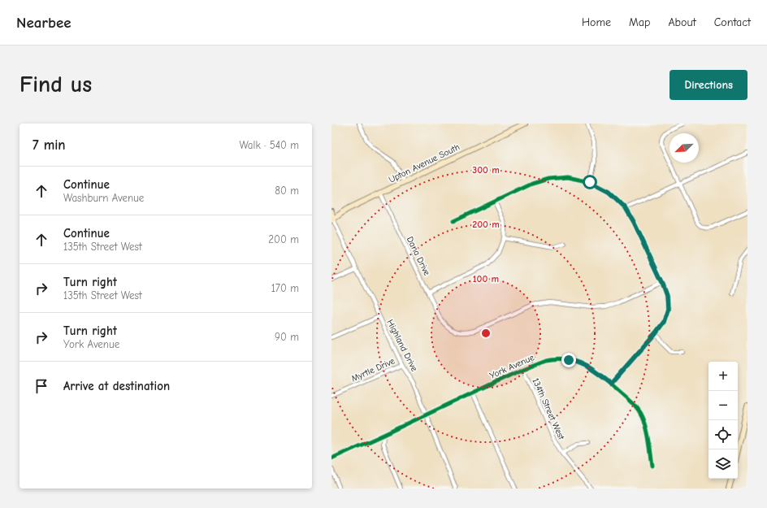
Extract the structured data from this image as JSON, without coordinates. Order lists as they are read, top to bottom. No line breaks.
{"streets":{"street":["Upton Avenue South","Dana Drive","Highland Drive","York Avenue","Myrtle Drive","134th Street West"]},"crossings":[["Upton Avenue South","Dana Drive"],["Upton Avenue South","Highland Drive"],["Highland Drive","York Avenue"],["Highland Drive","Myrtle Drive"],["York Avenue","134th Street West"]],"north":"bottom left","page":{"header":"Nearbee","nav":["Home","Map","About","Contact"],"buttons":"Directions","title":"Find us","heading":["7 min","Walk · 540 m"],"list":[["Continue","Washburn Avenue","80 m"],["Continue","135th Street West","200 m"],["Turn right","135th Street West","170 m"],["Turn right","York Avenue","90 m"],"Arrive at destination"],"map_buttons":["+","−"]},"rings":["300 m","200 m","100 m"]}
